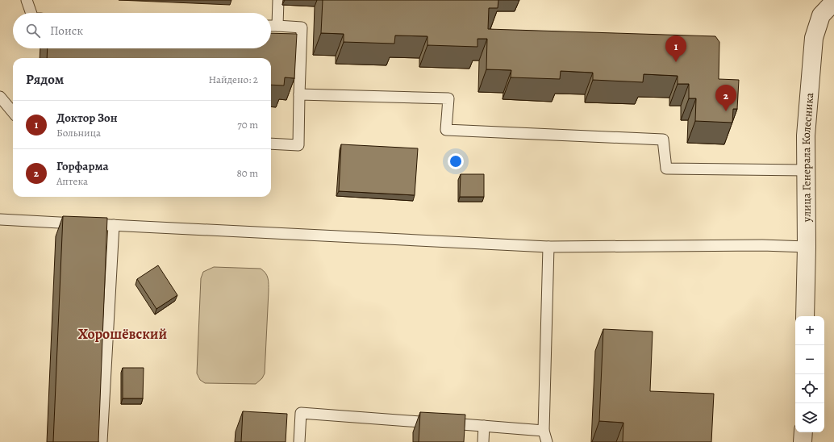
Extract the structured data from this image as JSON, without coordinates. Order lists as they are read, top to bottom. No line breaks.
{"streets":{"street":["улица Генерала Колесника"]},"districts":["Хорошёвский"],"page":{"search":"Поиск","pins":["1","2"],"heading":["Рядом","Найдено: 2"],"list":[{"mark":"1","name":"Доктор Зон","note":"Больница","value":"70 m"},{"mark":"2","name":"Горфарма","note":"Аптека","value":"80 m"}],"map_buttons":["+","−"]}}
